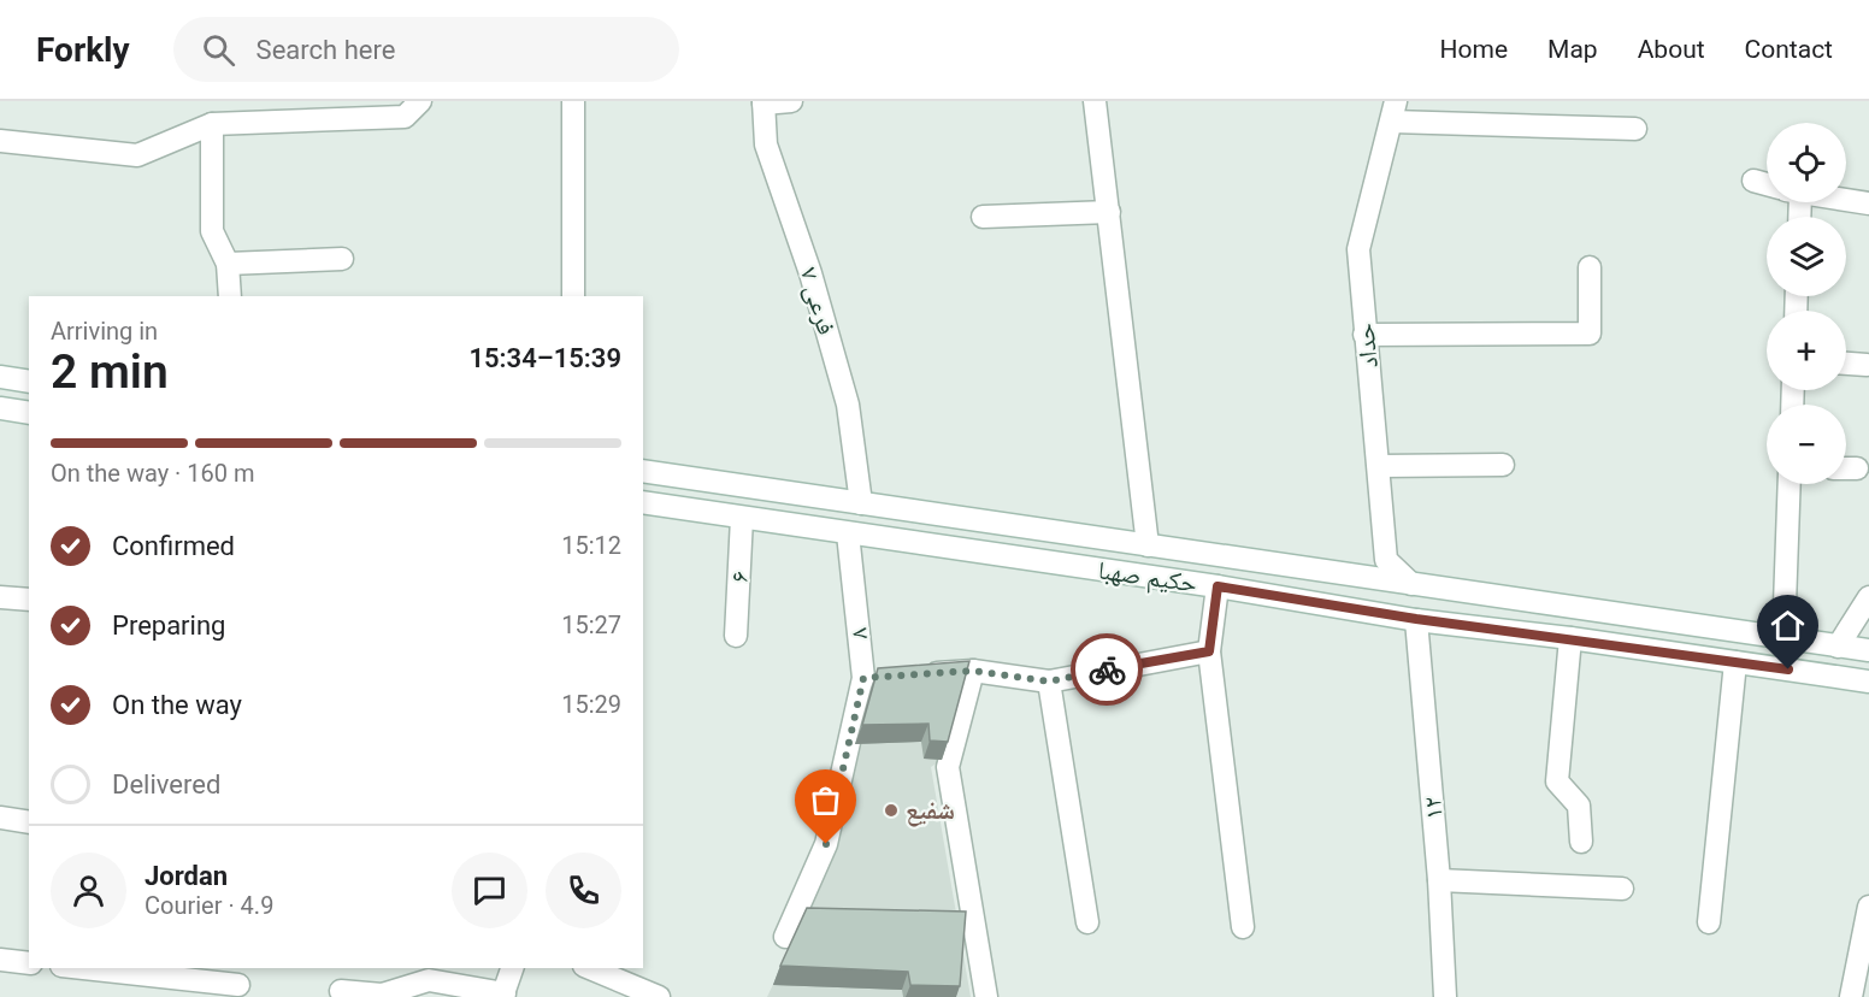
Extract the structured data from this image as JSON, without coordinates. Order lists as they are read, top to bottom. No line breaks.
{"streets":{"street":["فرعی ۷","حداد","۶","حکیم صهبا","۸","۱۲"]},"crossings":[["فرعی ۷","حکیم صهبا"],["حداد","حکیم صهبا"],["حداد","۱۲"],["۶","حکیم صهبا"],["حکیم صهبا","۸"],["حکیم صهبا","۱۲"]],"places":["شفیع"],"page":{"header":"Forkly","search":"Search here","nav":["Home","Map","About","Contact"],"map_buttons":["+","−"],"heading":["2 min","Arriving in","15:34–15:39"],"panel":["Jordan","Courier · 4.9"],"bar":"On the way · 160 m","list":[["Confirmed","15:12"],["Preparing","15:27"],["On the way","15:29"],"Delivered"]}}
